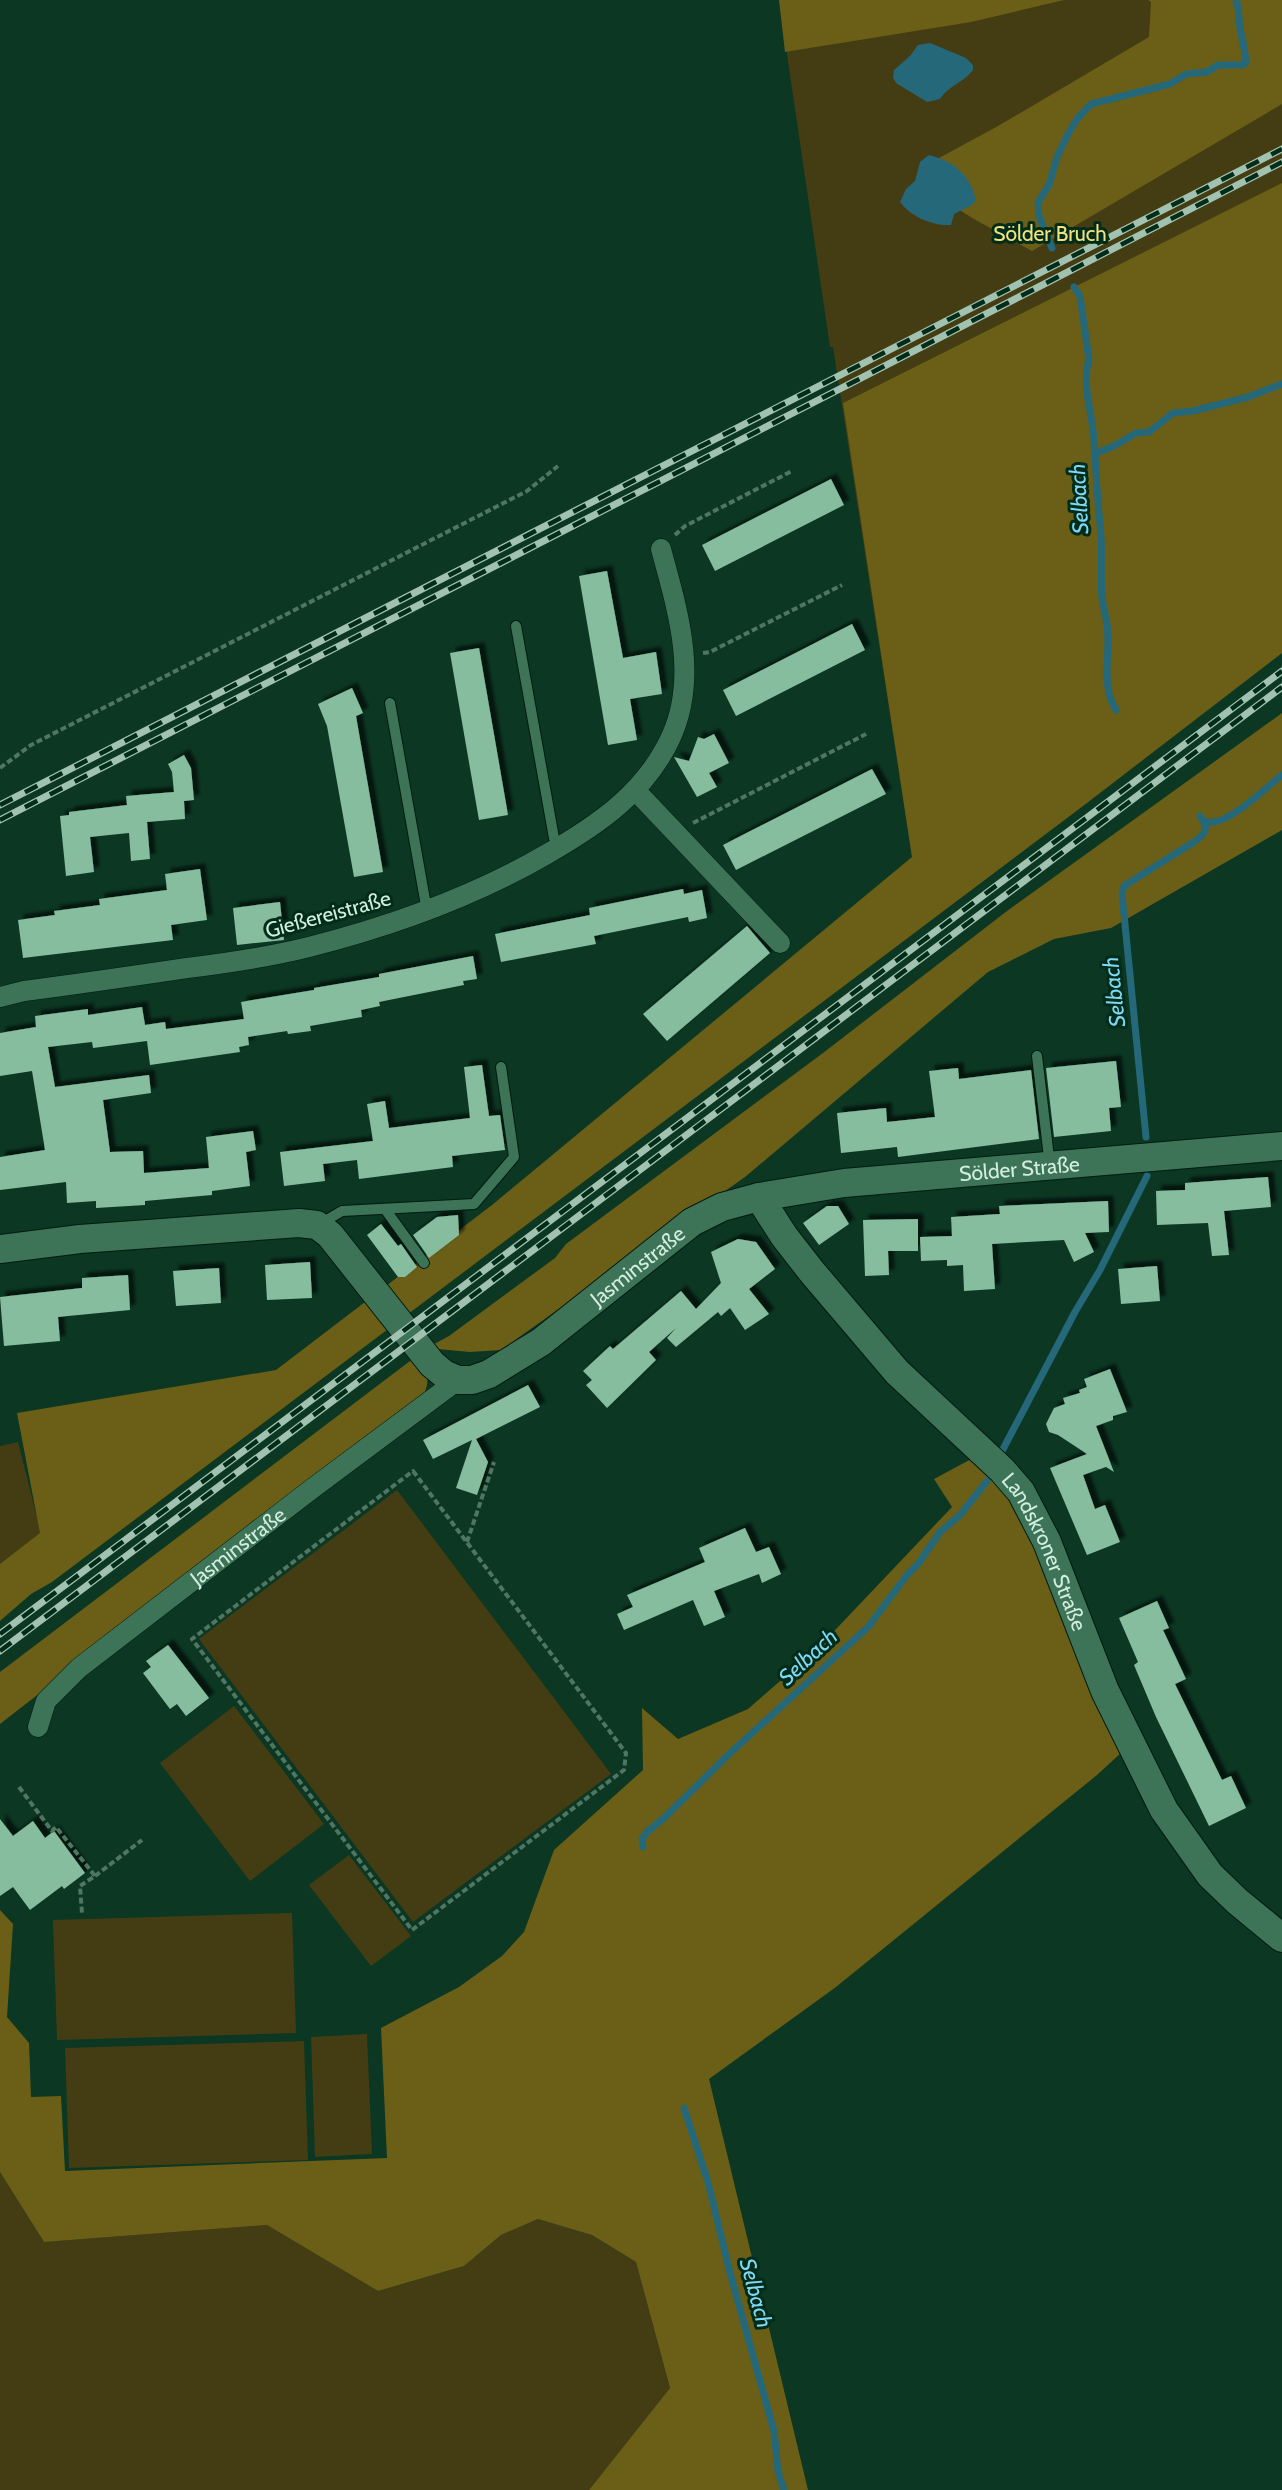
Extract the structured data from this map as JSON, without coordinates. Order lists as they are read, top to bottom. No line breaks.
{"streets":{"street":["Gießereistraße","Sölder Straße","Jasminstraße","Landskroner Straße"]},"crossings":[["Sölder Straße","Jasminstraße"],["Sölder Straße","Landskroner Straße"],["Jasminstraße","Landskroner Straße"]],"water":["Selbach"],"parks":["Sölder Bruch"]}
